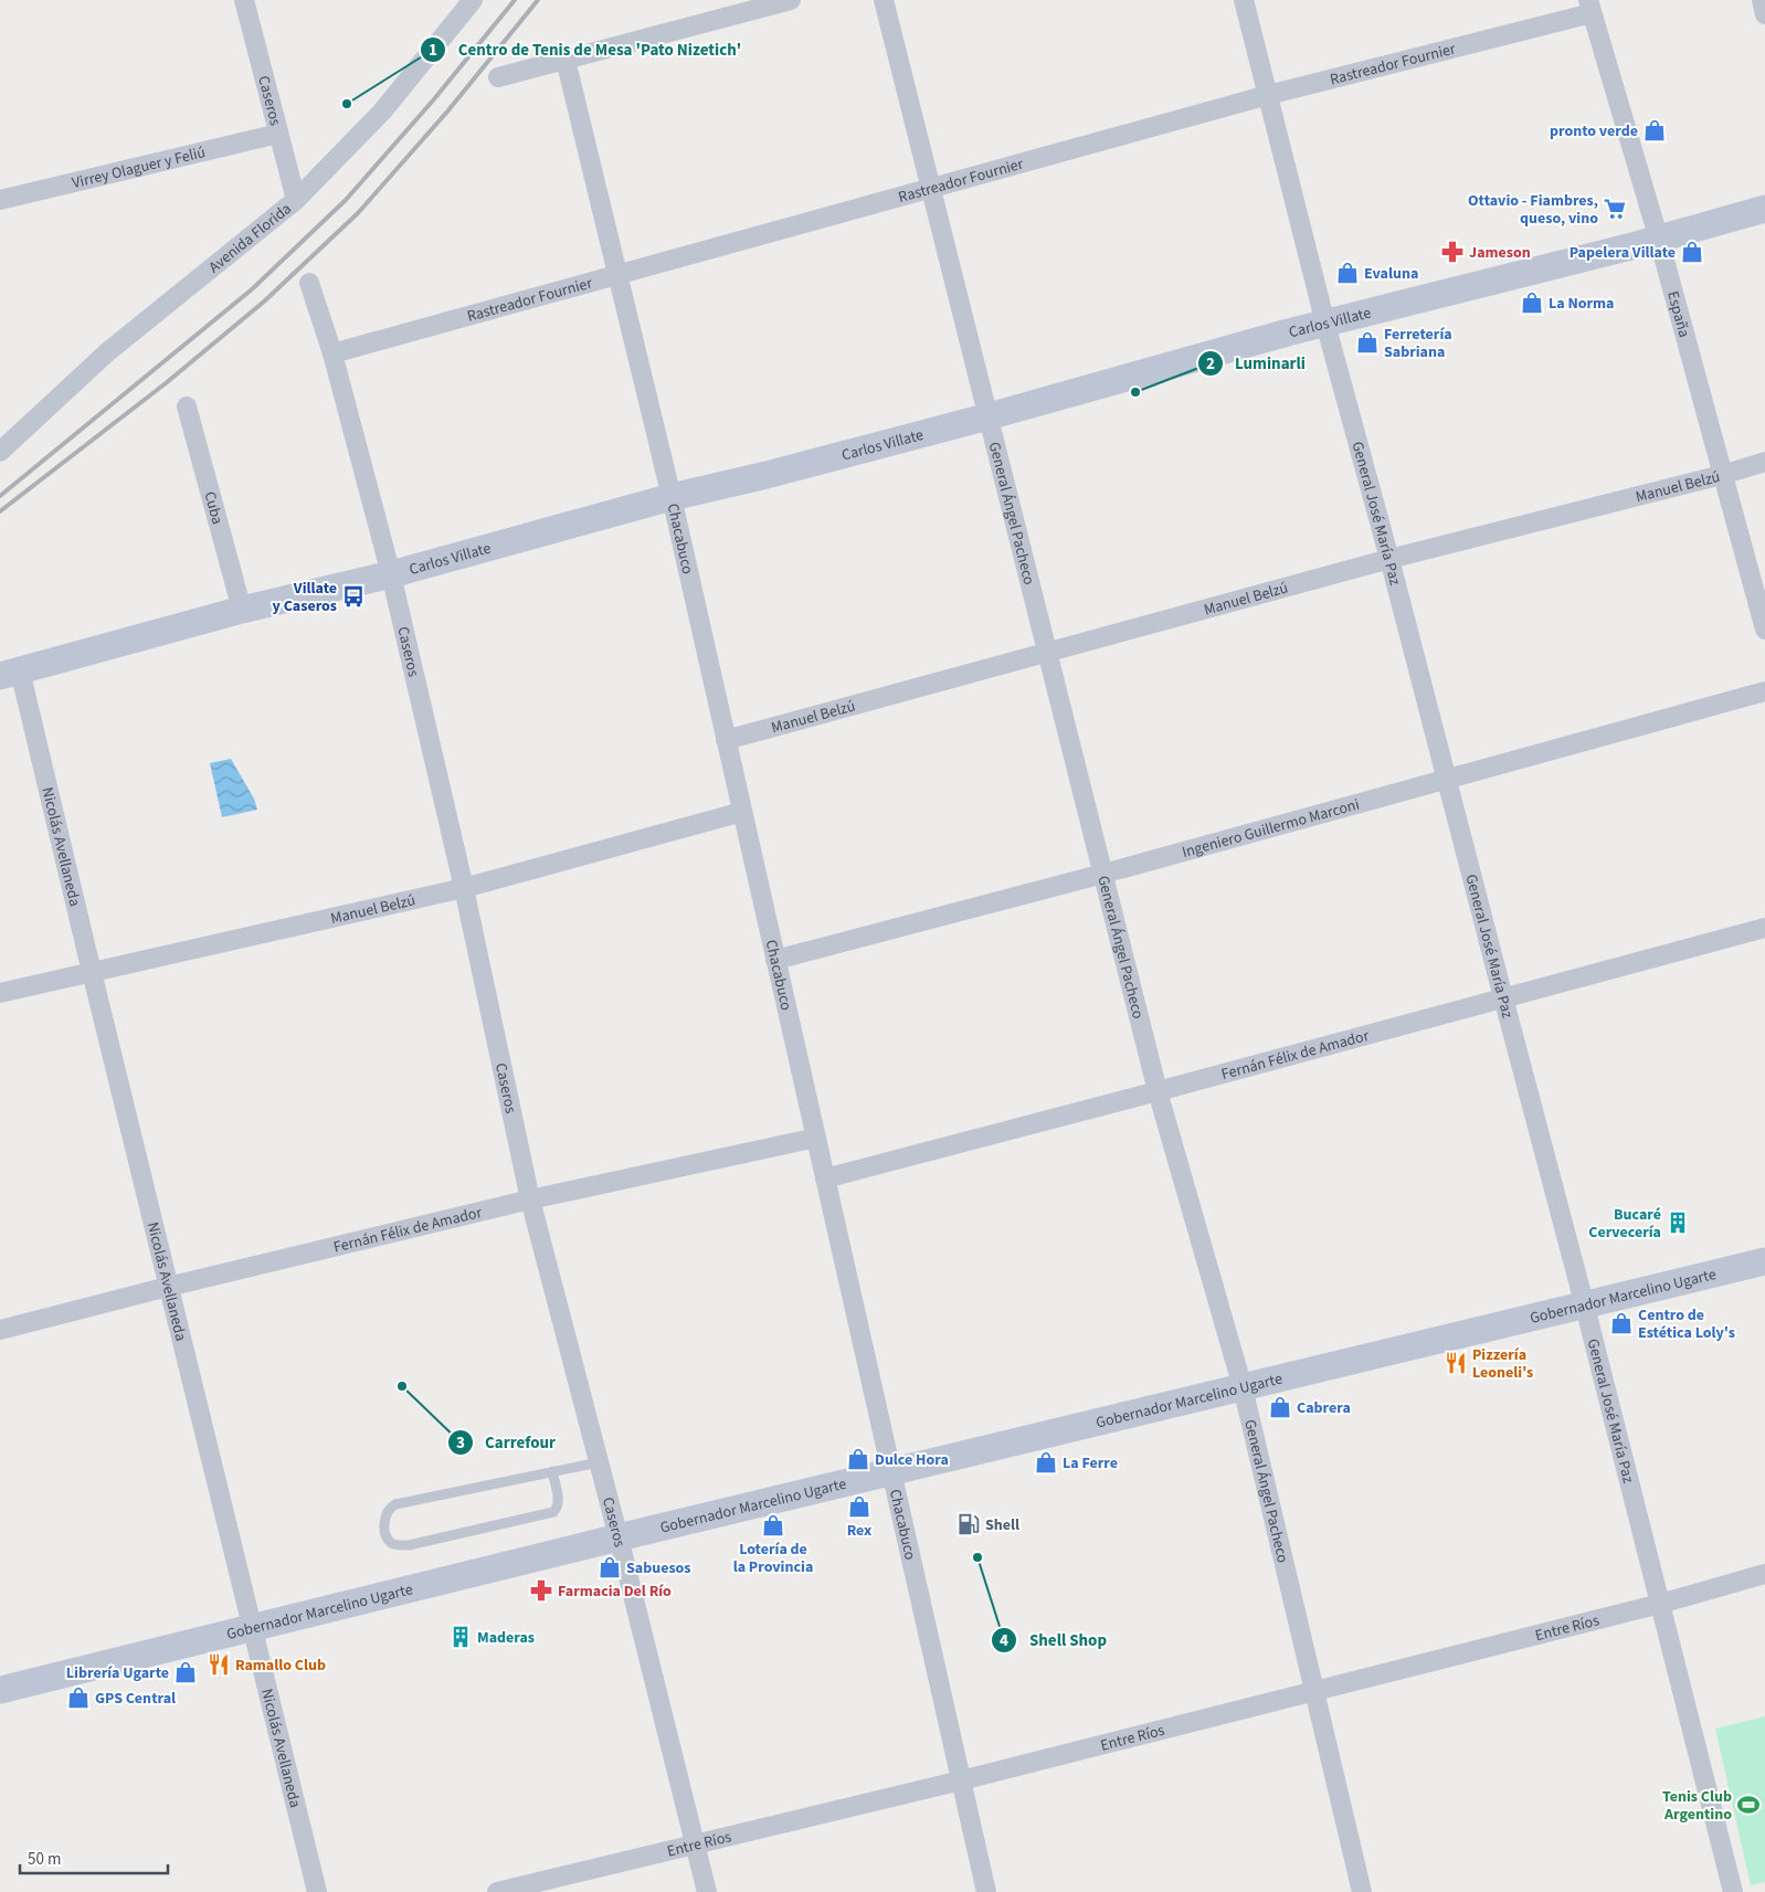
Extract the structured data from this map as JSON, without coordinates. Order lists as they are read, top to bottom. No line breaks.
{"streets":{"street":["Rastreador Fournier","Caseros","Virrey Olaguer y Feliú","Avenida Florida","España","Carlos Villate","Manuel Belzú","Cuba","General Ángel Pacheco","General José María Paz","Chacabuco","Ingeniero Guillermo Marconi","Nicolás Avellaneda","Fernán Félix de Amador","Gobernador Marcelino Ugarte","Entre Ríos"]},"crossings":[["Rastreador Fournier","Caseros"],["Rastreador Fournier","España"],["Rastreador Fournier","General Ángel Pacheco"],["Rastreador Fournier","General José María Paz"],["Rastreador Fournier","Chacabuco"],["Caseros","Virrey Olaguer y Feliú"],["Caseros","Avenida Florida"],["Caseros","Carlos Villate"],["Caseros","Manuel Belzú"],["Caseros","Fernán Félix de Amador"],["Caseros","Gobernador Marcelino Ugarte"],["Caseros","Entre Ríos"],["España","Carlos Villate"],["España","Manuel Belzú"],["Carlos Villate","Cuba"],["Carlos Villate","General Ángel Pacheco"],["Carlos Villate","General José María Paz"],["Carlos Villate","Chacabuco"],["Carlos Villate","Nicolás Avellaneda"],["Manuel Belzú","General Ángel Pacheco"],["Manuel Belzú","General José María Paz"],["Manuel Belzú","Chacabuco"],["Manuel Belzú","Nicolás Avellaneda"],["General Ángel Pacheco","Ingeniero Guillermo Marconi"],["General Ángel Pacheco","Fernán Félix de Amador"],["General Ángel Pacheco","Gobernador Marcelino Ugarte"],["General Ángel Pacheco","Entre Ríos"],["General José María Paz","Ingeniero Guillermo Marconi"],["General José María Paz","Fernán Félix de Amador"],["General José María Paz","Gobernador Marcelino Ugarte"],["General José María Paz","Entre Ríos"],["Chacabuco","Ingeniero Guillermo Marconi"],["Chacabuco","Fernán Félix de Amador"],["Chacabuco","Gobernador Marcelino Ugarte"],["Chacabuco","Entre Ríos"],["Nicolás Avellaneda","Fernán Félix de Amador"],["Nicolás Avellaneda","Gobernador Marcelino Ugarte"]],"places":{"other":["Centro de Tenis de Mesa 'Pato Nizetich'","Luminarli","Carrefour","Shell Shop"],"shop":["pronto verde","Papelera Villate","Evaluna","La Norma","Ferretería Sabriana","Centro de Estética Loly's","Cabrera","Dulce Hora","La Ferre","Rex","Lotería de la Provincia","Sabuesos","Librería Ugarte","GPS Central"],"supermarket":["Ottavio - Fiambres, queso, vino"],"pharmacy":["Jameson","Farmacia Del Río"],"bus stop":["Villate y Caseros"],"building":["Bucaré Cervecería","Maderas"],"restaurant":["Pizzería Leoneli's","Ramallo Club"],"fuel station":["Shell"],"sports":["Tenis Club Argentino"]},"scale_bar":"50 m"}
